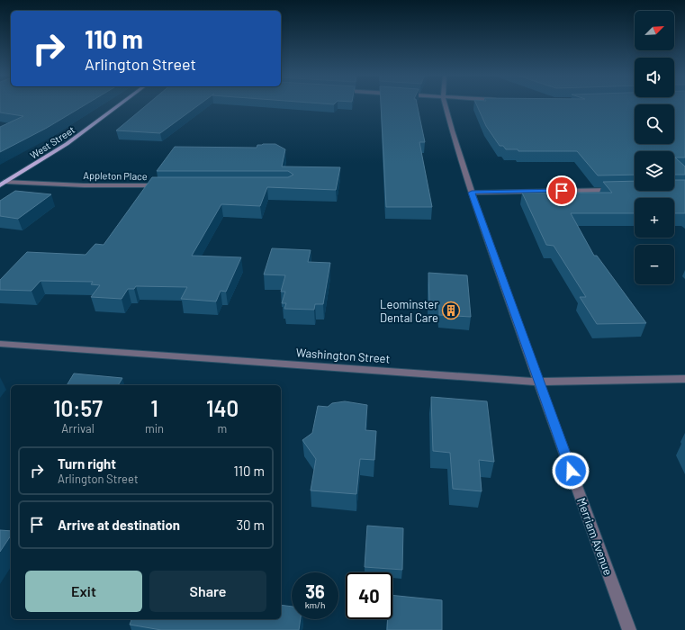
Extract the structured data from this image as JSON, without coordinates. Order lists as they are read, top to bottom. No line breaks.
{"streets":{"main road":["West Street"],"street":["Appleton Place","Washington Street","Merriam Avenue"]},"crossings":[["West Street","Appleton Place"],["Washington Street","Merriam Avenue"]],"places":{"building":["Leominster Dental Care"]},"north":"top right","page":{"map_buttons":["+","−"],"turn":["110 m","Arlington Street"],"eta":["10:57","Arrival","1","min","140","m"],"list":[{"name":"Turn right","note":"Arlington Street","value":"110 m"},{"name":"Arrive at destination","value":"30 m"}],"buttons":["Exit","Share"],"speed":"36 km/h","limit":"40"}}
